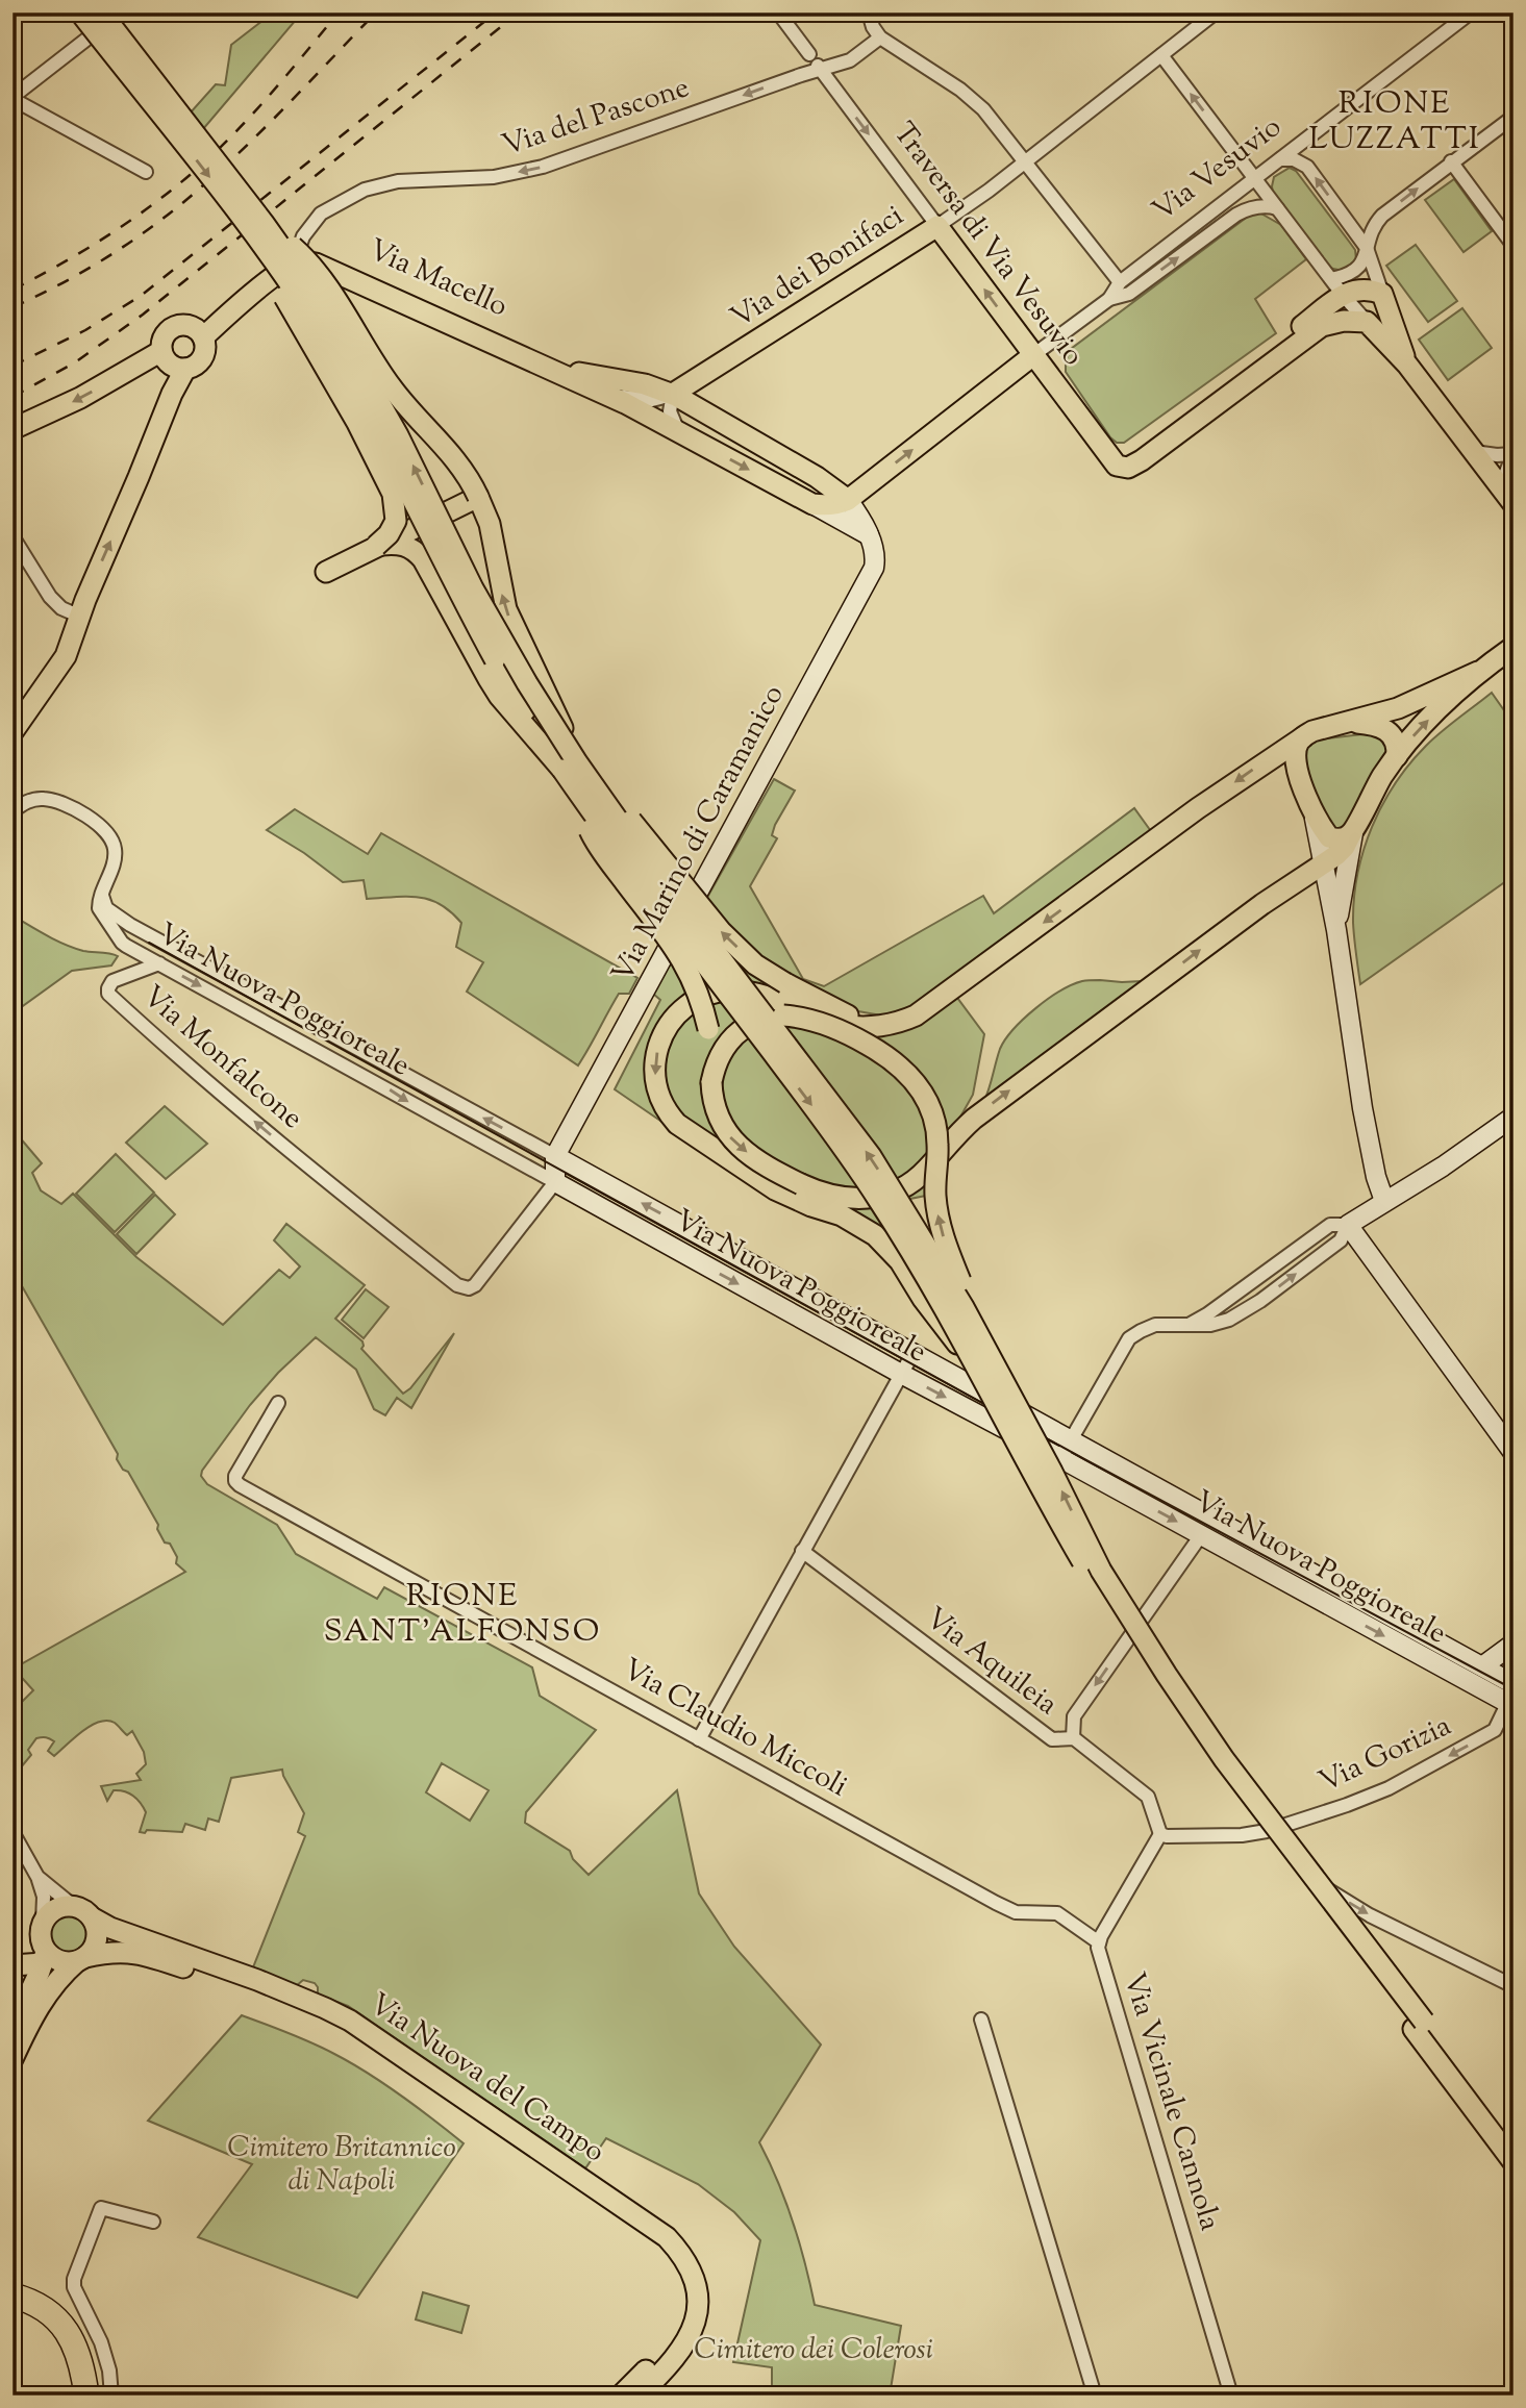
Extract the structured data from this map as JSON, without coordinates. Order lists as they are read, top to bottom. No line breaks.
{"streets":{"main road":["Via Vesuvio","Traversa di Via Vesuvio","Via dei Bonifaci","Via Macello","Via Marino di Caramanico","Via Nuova Poggioreale","Via Nuova del Campo"],"street":["Via del Pascone","Via Monfalcone","Via Aquileia","Via Claudio Miccoli","Via Gorizia","Via Vicinale Cannola"]},"crossings":[["Via del Pascone","Traversa di Via Vesuvio"],["Via del Pascone","Via Macello"],["Via Vesuvio","Traversa di Via Vesuvio"],["Traversa di Via Vesuvio","Via dei Bonifaci"],["Via Marino di Caramanico","Via Nuova Poggioreale"],["Via Nuova Poggioreale","Via Monfalcone"],["Via Nuova Poggioreale","Via Gorizia"],["Via Aquileia","Via Vicinale Cannola"],["Via Claudio Miccoli","Via Vicinale Cannola"]],"one_way":["Via del Pascone","Via Gorizia"],"districts":["RIONE LUZZATTI","RIONE SANT'ALFONSO"],"parks":["Cimitero Britannico di Napoli","Cimitero dei Colerosi"]}
